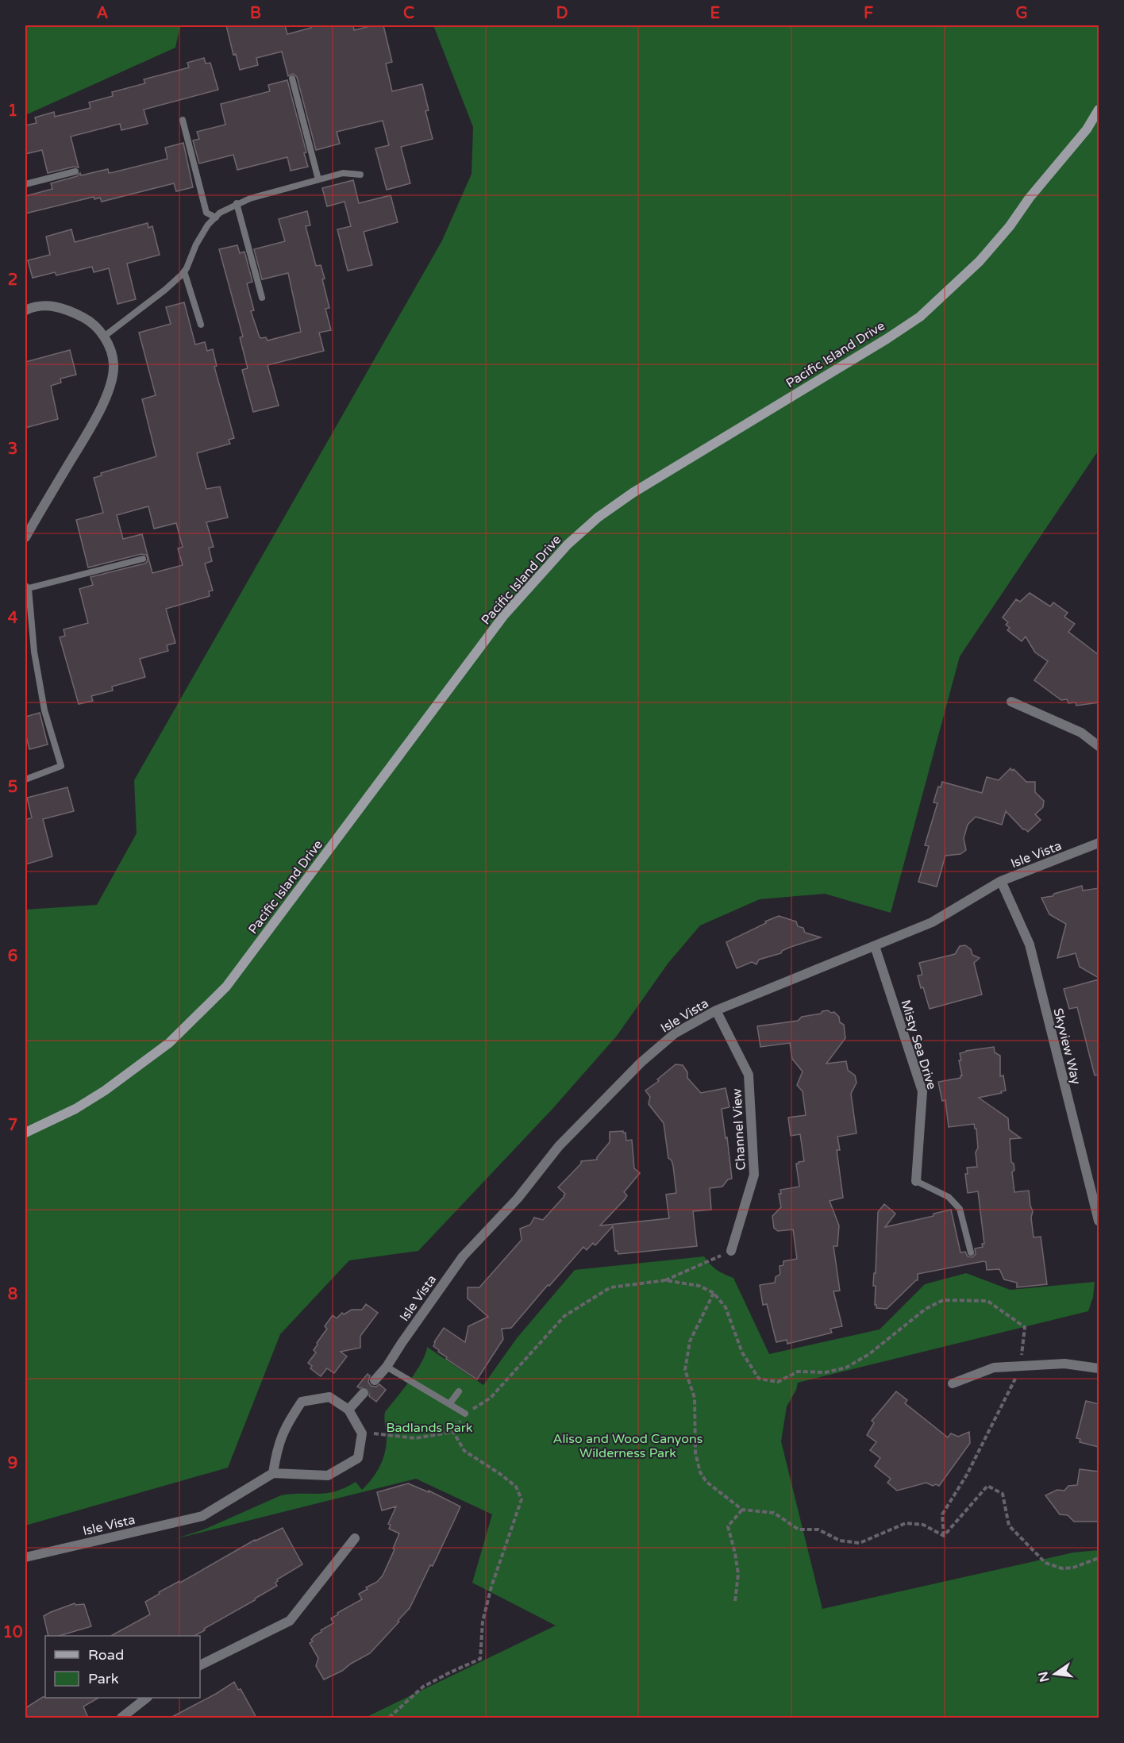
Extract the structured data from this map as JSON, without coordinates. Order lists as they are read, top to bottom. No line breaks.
{"streets":{"main road":["Pacific Island Drive"],"street":["Isle Vista","Misty Sea Drive","Skyview Way","Channel View"]},"crossings":[["Isle Vista","Misty Sea Drive"],["Isle Vista","Skyview Way"],["Isle Vista","Channel View"]],"parks":["Badlands Park","Aliso and Wood Canyons Wilderness Park"],"legend":["Road","Park"],"north":"left","grid":{"columns":["A","B","C","D","E","F","G"],"rows":["1","2","3","4","5","6","7","8","9","10"]}}
